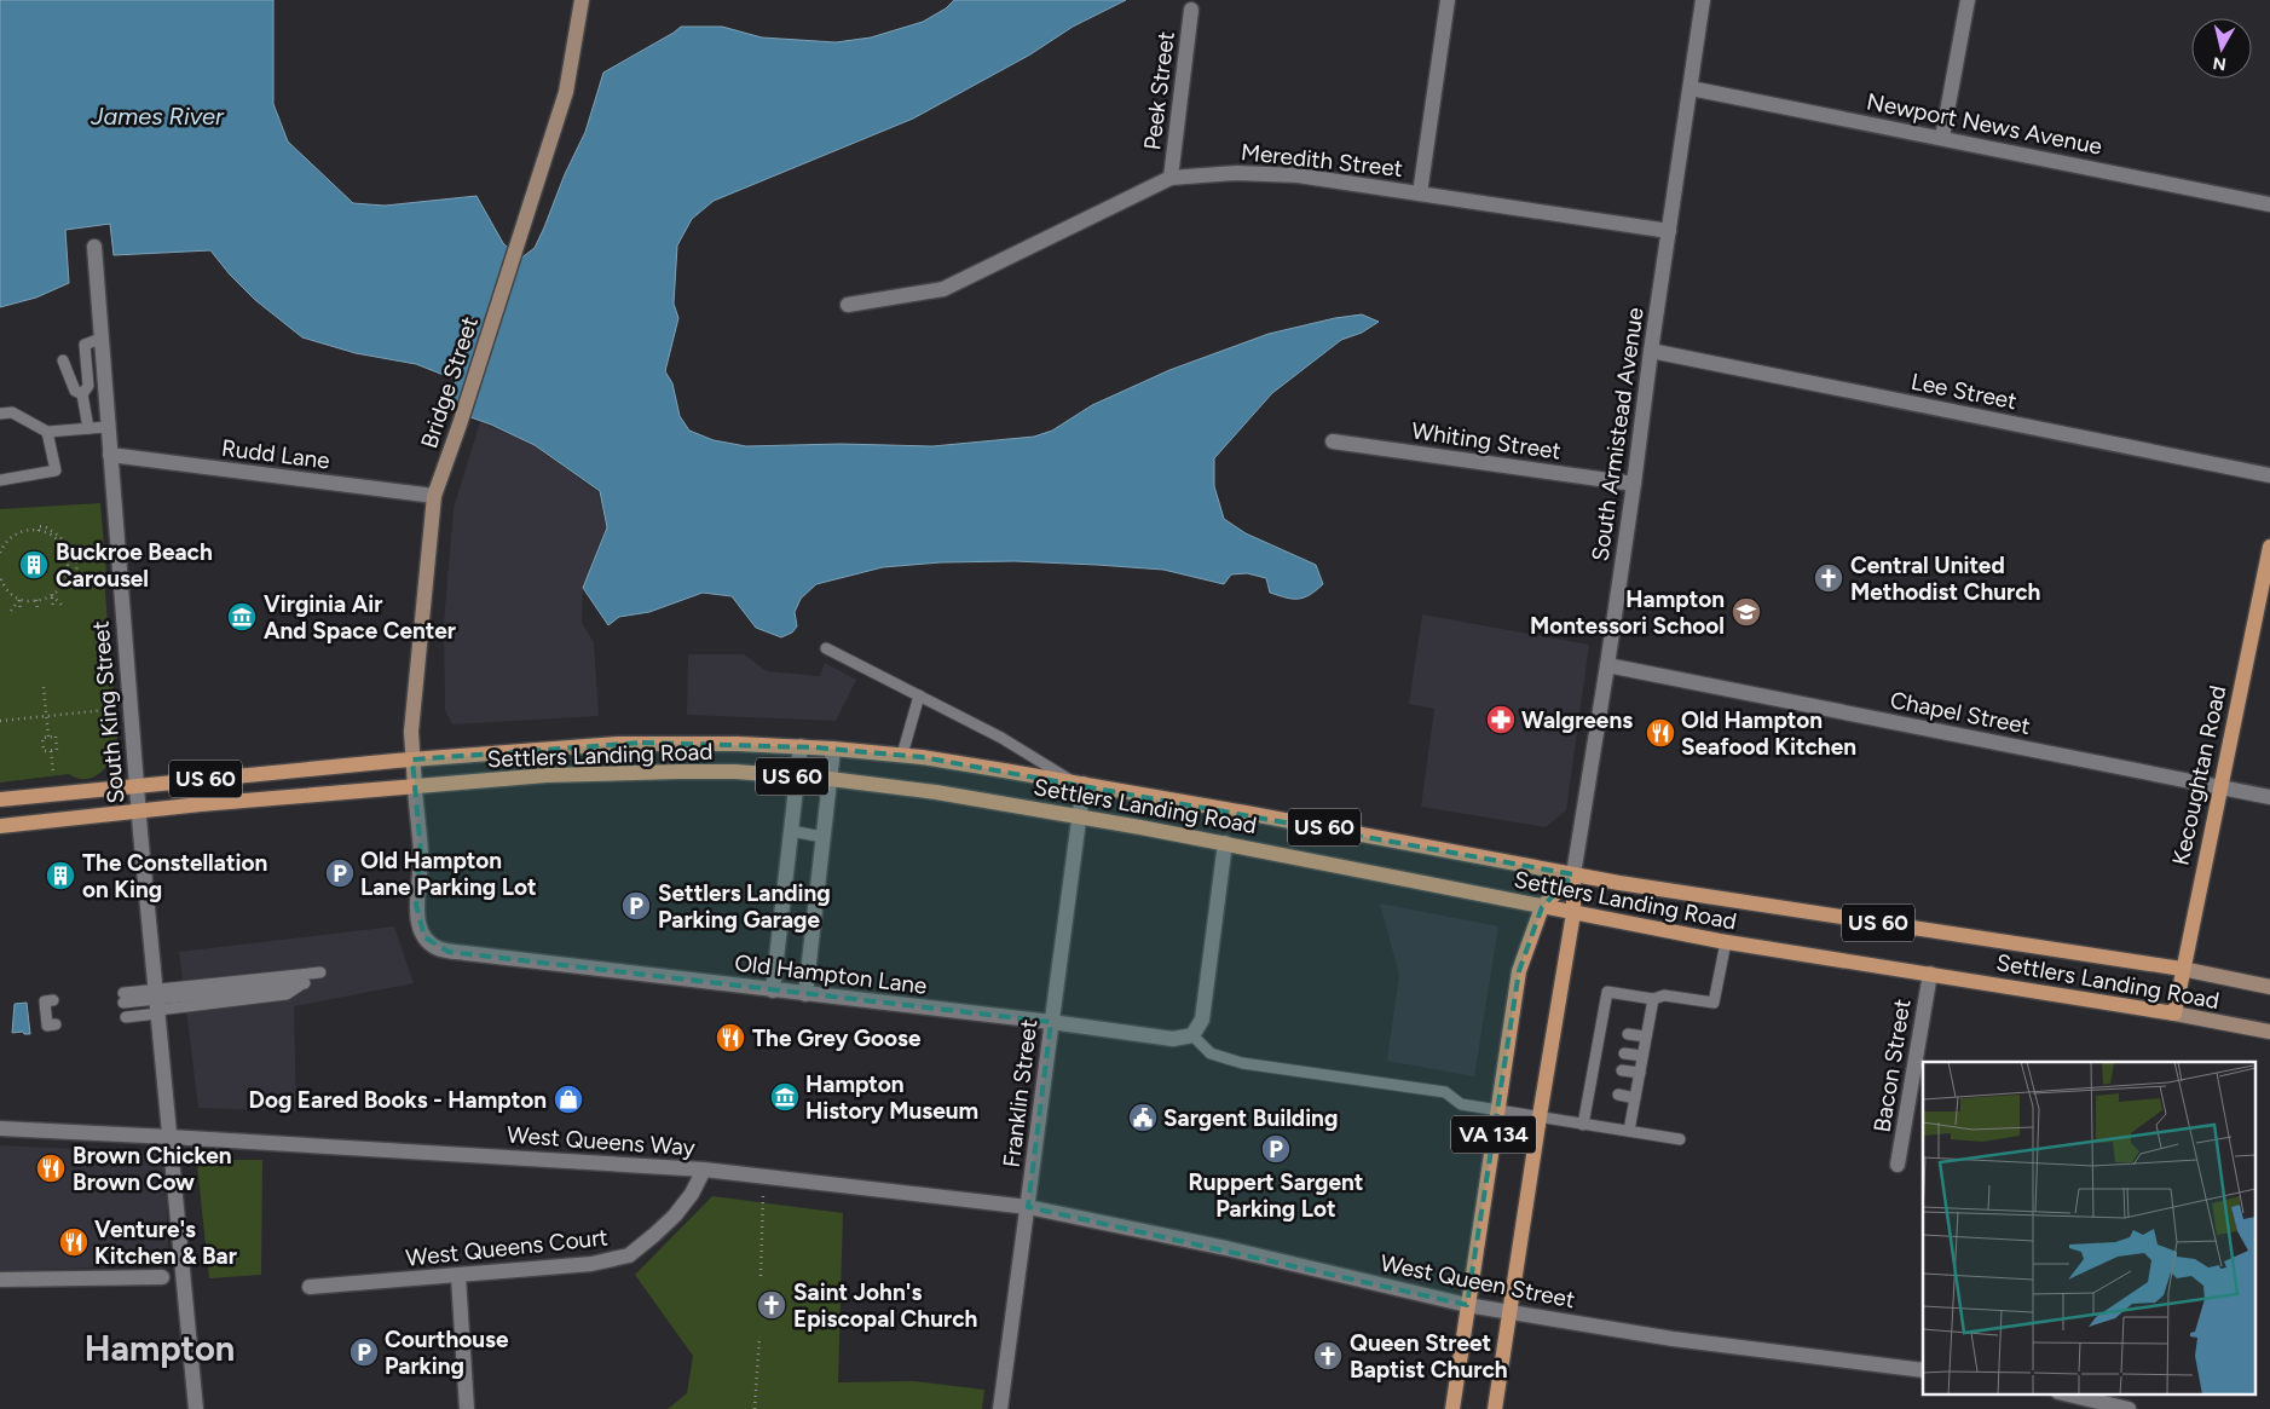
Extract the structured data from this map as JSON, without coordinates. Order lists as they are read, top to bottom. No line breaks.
{"streets":{"main road":["Settlers Landing Road","Kecoughtan Road","US 60","VA 134"],"street":["Peek Street","Newport News Avenue","Meredith Street","Bridge Street","Lee Street","South Armistead Avenue","Whiting Street","Rudd Lane","South King Street","Chapel Street","Old Hampton Lane","Bacon Street","Franklin Street","West Queens Way","West Queens Court","West Queen Street"]},"crossings":[["Peek Street","Meredith Street"],["Newport News Avenue","South Armistead Avenue"],["Meredith Street","South Armistead Avenue"],["Bridge Street","Rudd Lane"],["Bridge Street","Settlers Landing Road"],["Bridge Street","Old Hampton Lane"],["Lee Street","South Armistead Avenue"],["South Armistead Avenue","Whiting Street"],["South Armistead Avenue","Chapel Street"],["South Armistead Avenue","Settlers Landing Road"],["South Armistead Avenue","VA 134"],["Rudd Lane","South King Street"],["South King Street","Settlers Landing Road"],["South King Street","West Queens Way"],["Chapel Street","Kecoughtan Road"],["Settlers Landing Road","Kecoughtan Road"],["Settlers Landing Road","Old Hampton Lane"],["Settlers Landing Road","Bacon Street"],["Settlers Landing Road","Franklin Street"],["Settlers Landing Road","VA 134"],["Old Hampton Lane","Franklin Street"],["Franklin Street","West Queens Way"],["Franklin Street","West Queen Street"],["VA 134","West Queen Street"],["West Queens Way","West Queens Court"],["West Queens Way","West Queen Street"]],"districts":["Hampton"],"water":["James River"],"places":{"building":["Buckroe Beach Carousel","The Constellation on King"],"church":["Central United Methodist Church","Saint John's Episcopal Church","Queen Street Baptist Church"],"school or university":["Hampton Montessori School"],"museum":["Virginia Air And Space Center","Hampton History Museum"],"pharmacy":["Walgreens"],"restaurant":["Old Hampton Seafood Kitchen","The Grey Goose","Brown Chicken Brown Cow","Venture's Kitchen & Bar"],"parking":["Old Hampton Lane Parking Lot","Settlers Landing Parking Garage","Ruppert Sargent Parking Lot","Courthouse Parking"],"shop":["Dog Eared Books - Hampton"],"public building":["Sargent Building"]},"north":"bottom"}
